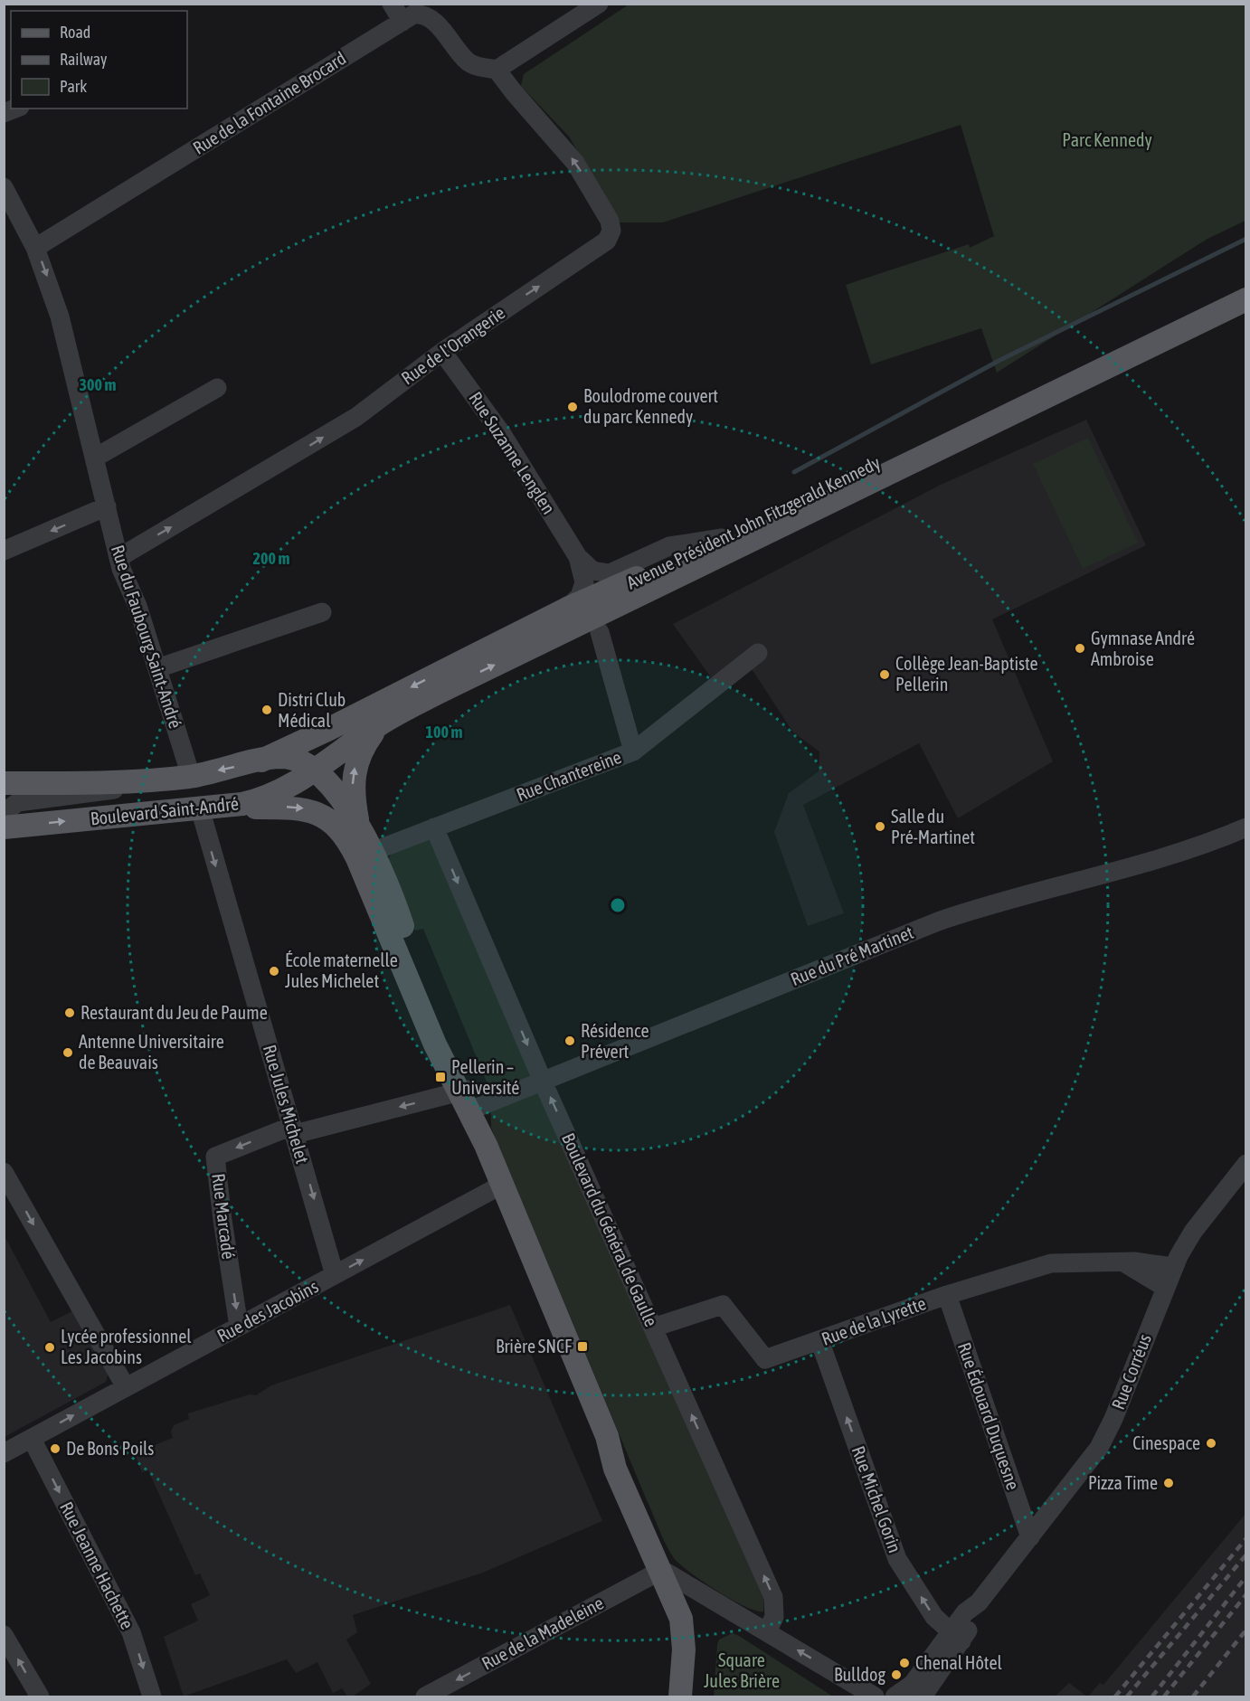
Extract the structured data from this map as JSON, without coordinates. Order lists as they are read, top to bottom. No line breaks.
{"streets":{"main road":["Avenue Président John Fitzgerald Kennedy","Boulevard Saint-André"],"street":["Rue de la Fontaine Brocard","Rue de l'Orangerie","Rue Suzanne Lenglen","Rue du Faubourg Saint-André","Rue Chantereine","Rue du Pré Martinet","Rue Jules Michelet","Rue Marcadé","Boulevard du Général de Gaulle","Rue des Jacobins","Rue de la Lyrette","Rue Corréus","Rue Édouard Duquesne","Rue Michel Gorin","Rue Jeanne Hachette","Rue de la Madeleine"]},"crossings":[["Rue de la Fontaine Brocard","Rue de l'Orangerie"],["Rue de la Fontaine Brocard","Rue du Faubourg Saint-André"],["Rue de l'Orangerie","Rue Suzanne Lenglen"],["Rue de l'Orangerie","Rue du Faubourg Saint-André"],["Rue Suzanne Lenglen","Avenue Président John Fitzgerald Kennedy"],["Avenue Président John Fitzgerald Kennedy","Boulevard Saint-André"],["Rue du Faubourg Saint-André","Boulevard Saint-André"],["Rue Chantereine","Boulevard du Général de Gaulle"],["Boulevard Saint-André","Rue Jules Michelet"],["Rue du Pré Martinet","Rue Marcadé"],["Rue du Pré Martinet","Boulevard du Général de Gaulle"],["Rue Jules Michelet","Rue Marcadé"],["Rue Jules Michelet","Rue des Jacobins"],["Rue Marcadé","Rue des Jacobins"],["Boulevard du Général de Gaulle","Rue de la Lyrette"],["Rue des Jacobins","Rue Jeanne Hachette"],["Rue de la Lyrette","Rue Corréus"],["Rue de la Lyrette","Rue Édouard Duquesne"],["Rue de la Lyrette","Rue Michel Gorin"],["Rue Corréus","Rue Édouard Duquesne"],["Rue Corréus","Rue Michel Gorin"]],"one_way":["Rue du Faubourg Saint-André","Rue Jules Michelet","Rue des Jacobins","Rue Michel Gorin","Rue Jeanne Hachette","Rue de la Madeleine"],"parks":["Parc Kennedy","Square Jules Brière"],"places":{"other":["Boulodrome couvert du parc Kennedy","Gymnase André Ambroise","Collège Jean-Baptiste Pellerin","Distri Club Médical","Salle du Pré-Martinet","École maternelle Jules Michelet","Restaurant du Jeu de Paume","Résidence Prévert","Antenne Universitaire de Beauvais","Lycée professionnel Les Jacobins","Cinespace","De Bons Poils","Pizza Time","Chenal Hôtel","Bulldog"],"transit":["Pellerin – Université","Brière SNCF"]},"legend":["Road","Railway","Park"],"rings":["300 m","200 m","100 m"]}
